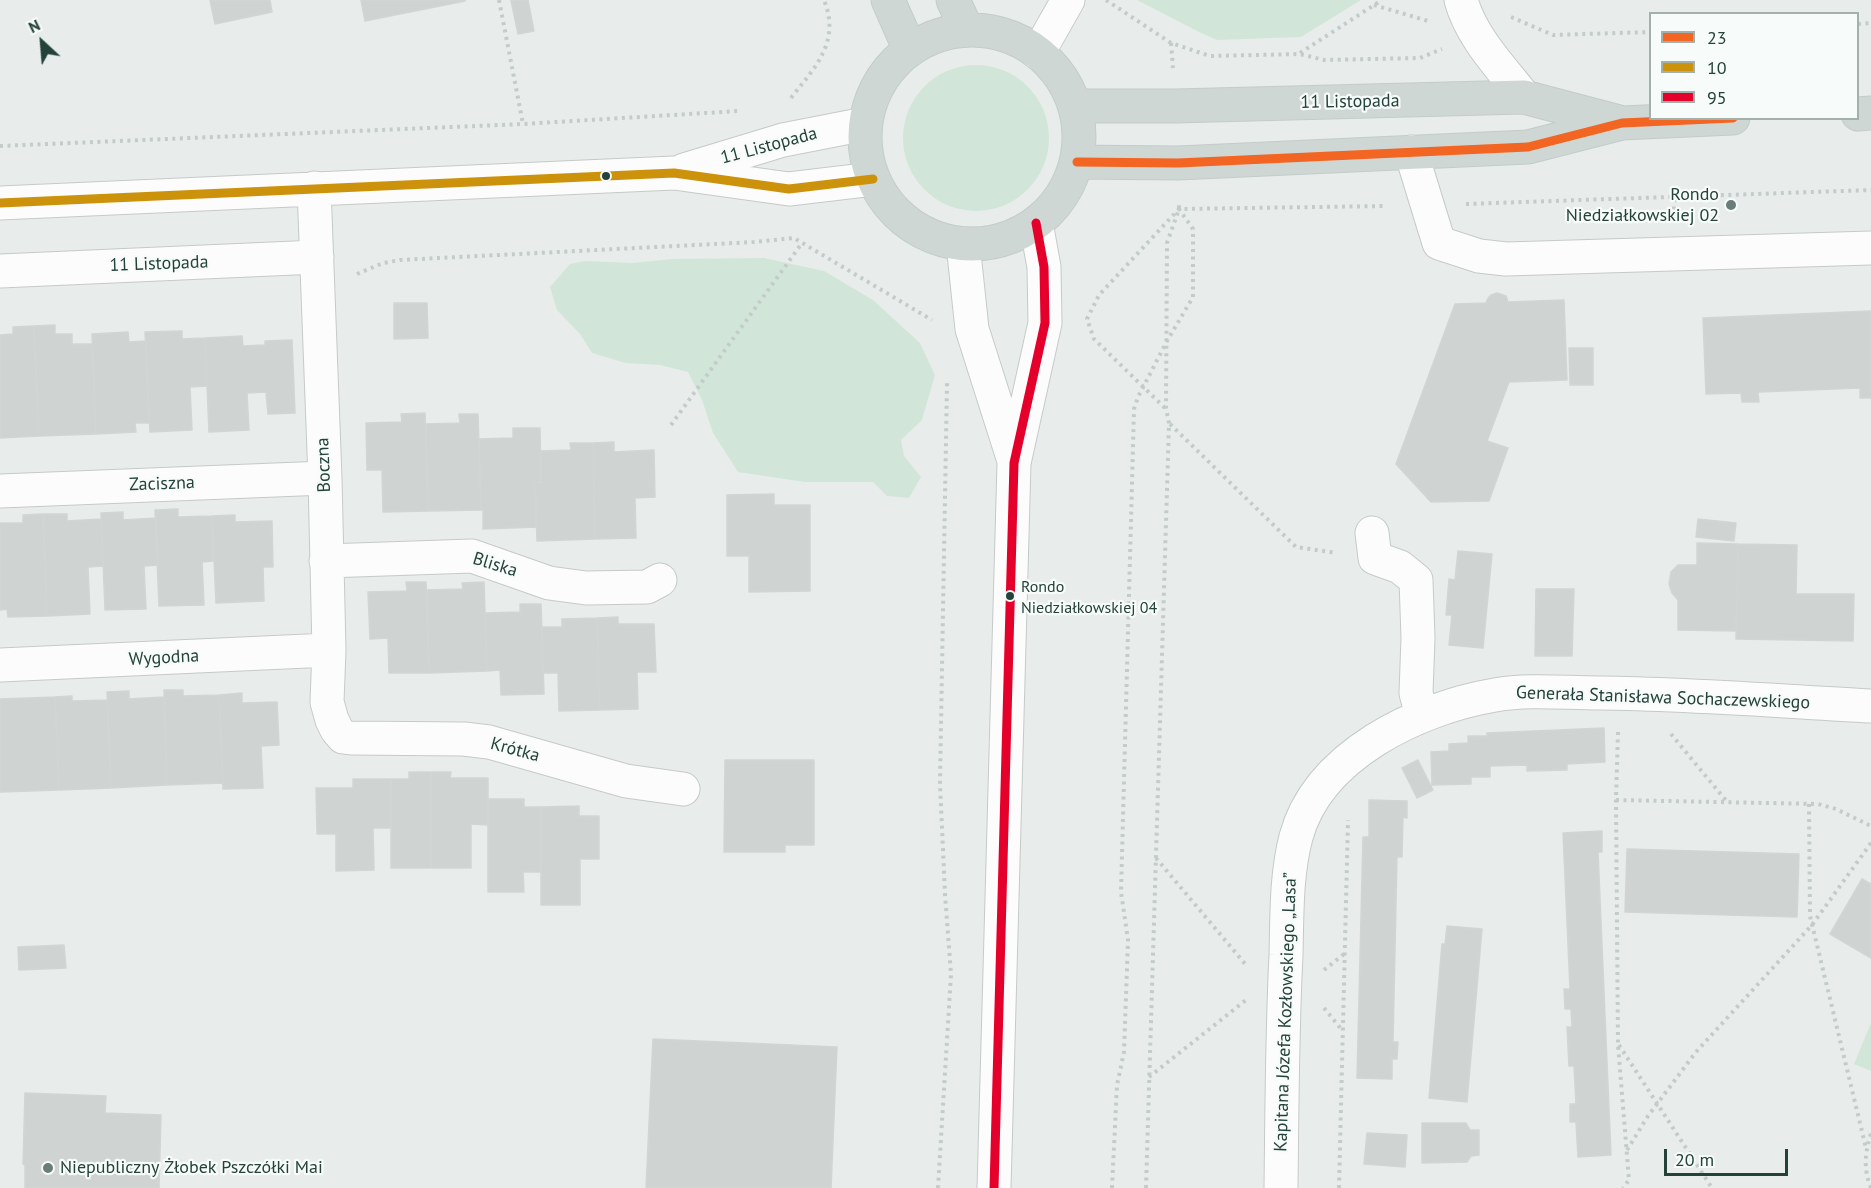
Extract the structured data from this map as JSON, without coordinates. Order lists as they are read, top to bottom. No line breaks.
{"streets":{"main road":["11 Listopada"],"street":["Boczna","Zaciszna","Bliska","Wygodna","Generała Stanisława Sochaczewskiego","Krótka","Kapitana Józefa Kozłowskiego „Lasa”"]},"crossings":[["11 Listopada","Boczna"],["Boczna","Zaciszna"],["Boczna","Bliska"],["Boczna","Wygodna"],["Boczna","Krótka"],["Generała Stanisława Sochaczewskiego","Kapitana Józefa Kozłowskiego „Lasa”"]],"places":["Rondo Niedziałkowskiej 02","Rondo Niedziałkowskiej 04","Niepubliczny Żłobek Pszczółki Mai"],"lines":["transit line 23","transit line 10","transit line 95"],"legend":["23","10","95"],"scale_bar":"20 m","north":"top left"}
